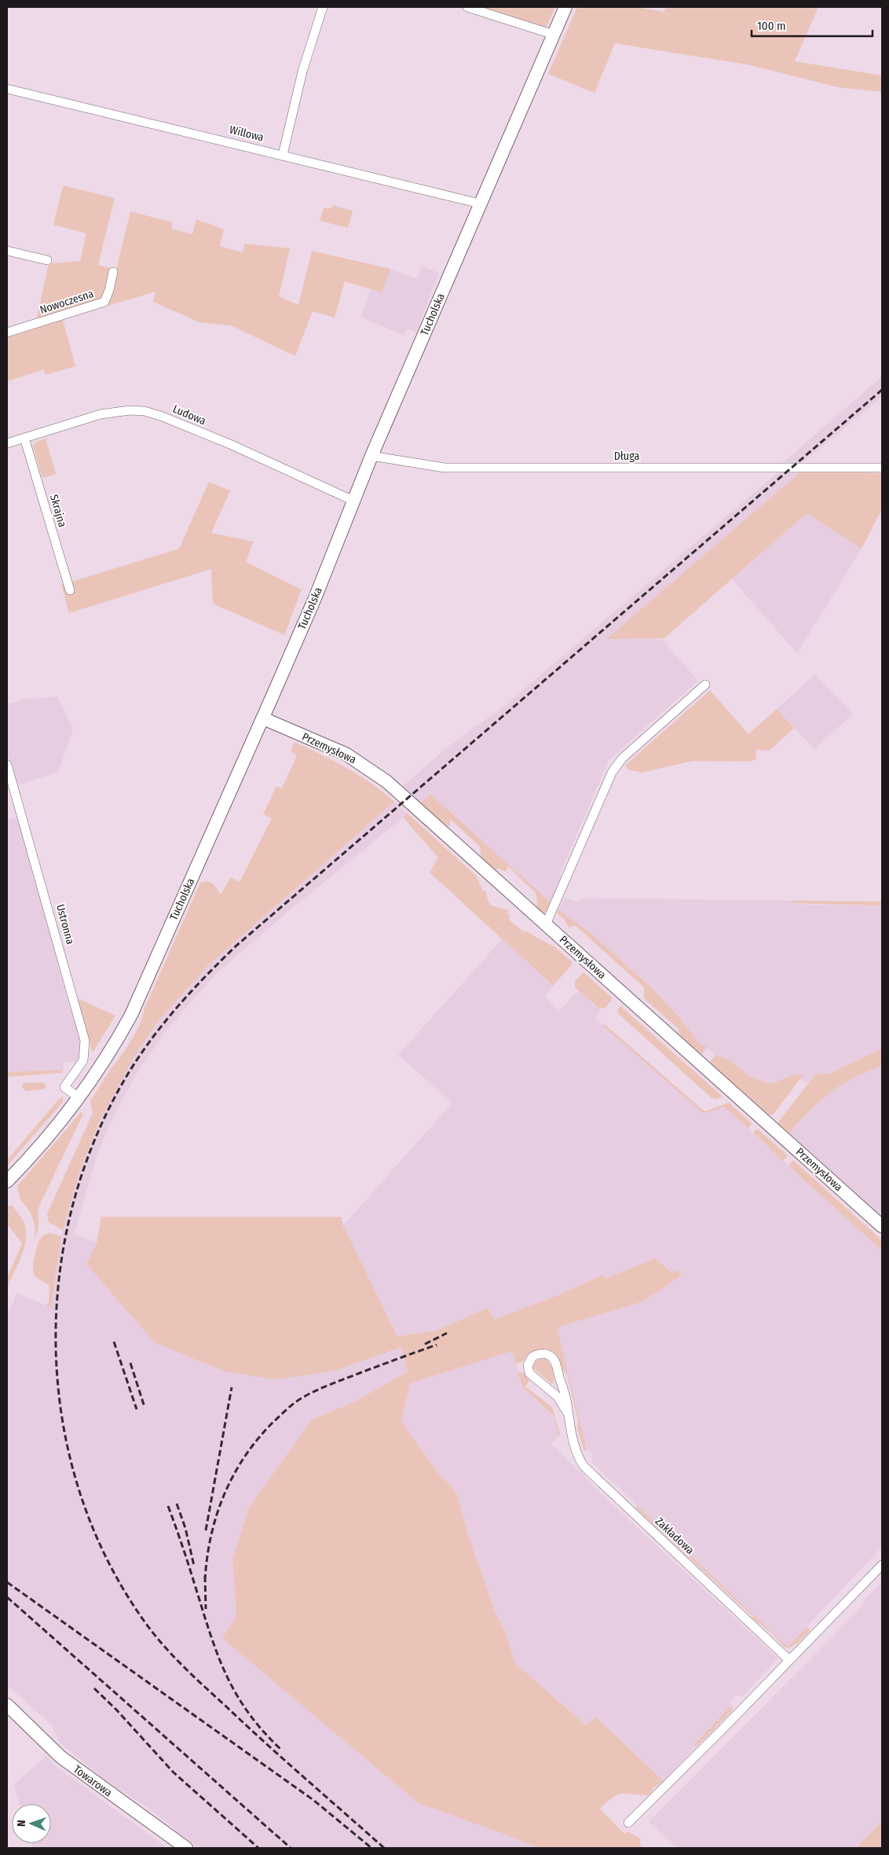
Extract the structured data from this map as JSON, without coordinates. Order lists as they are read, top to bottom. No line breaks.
{"streets":{"main road":["Tucholska","Przemysłowa","Towarowa"],"street":["Willowa","Nowoczesna","Ludowa","Długa","Skrajna","Ustronna","Zakładowa"]},"crossings":[["Willowa","Tucholska"],["Tucholska","Ludowa"],["Tucholska","Długa"],["Tucholska","Przemysłowa"],["Tucholska","Ustronna"],["Ludowa","Skrajna"]],"scale_bar":"100 m","north":"left"}
